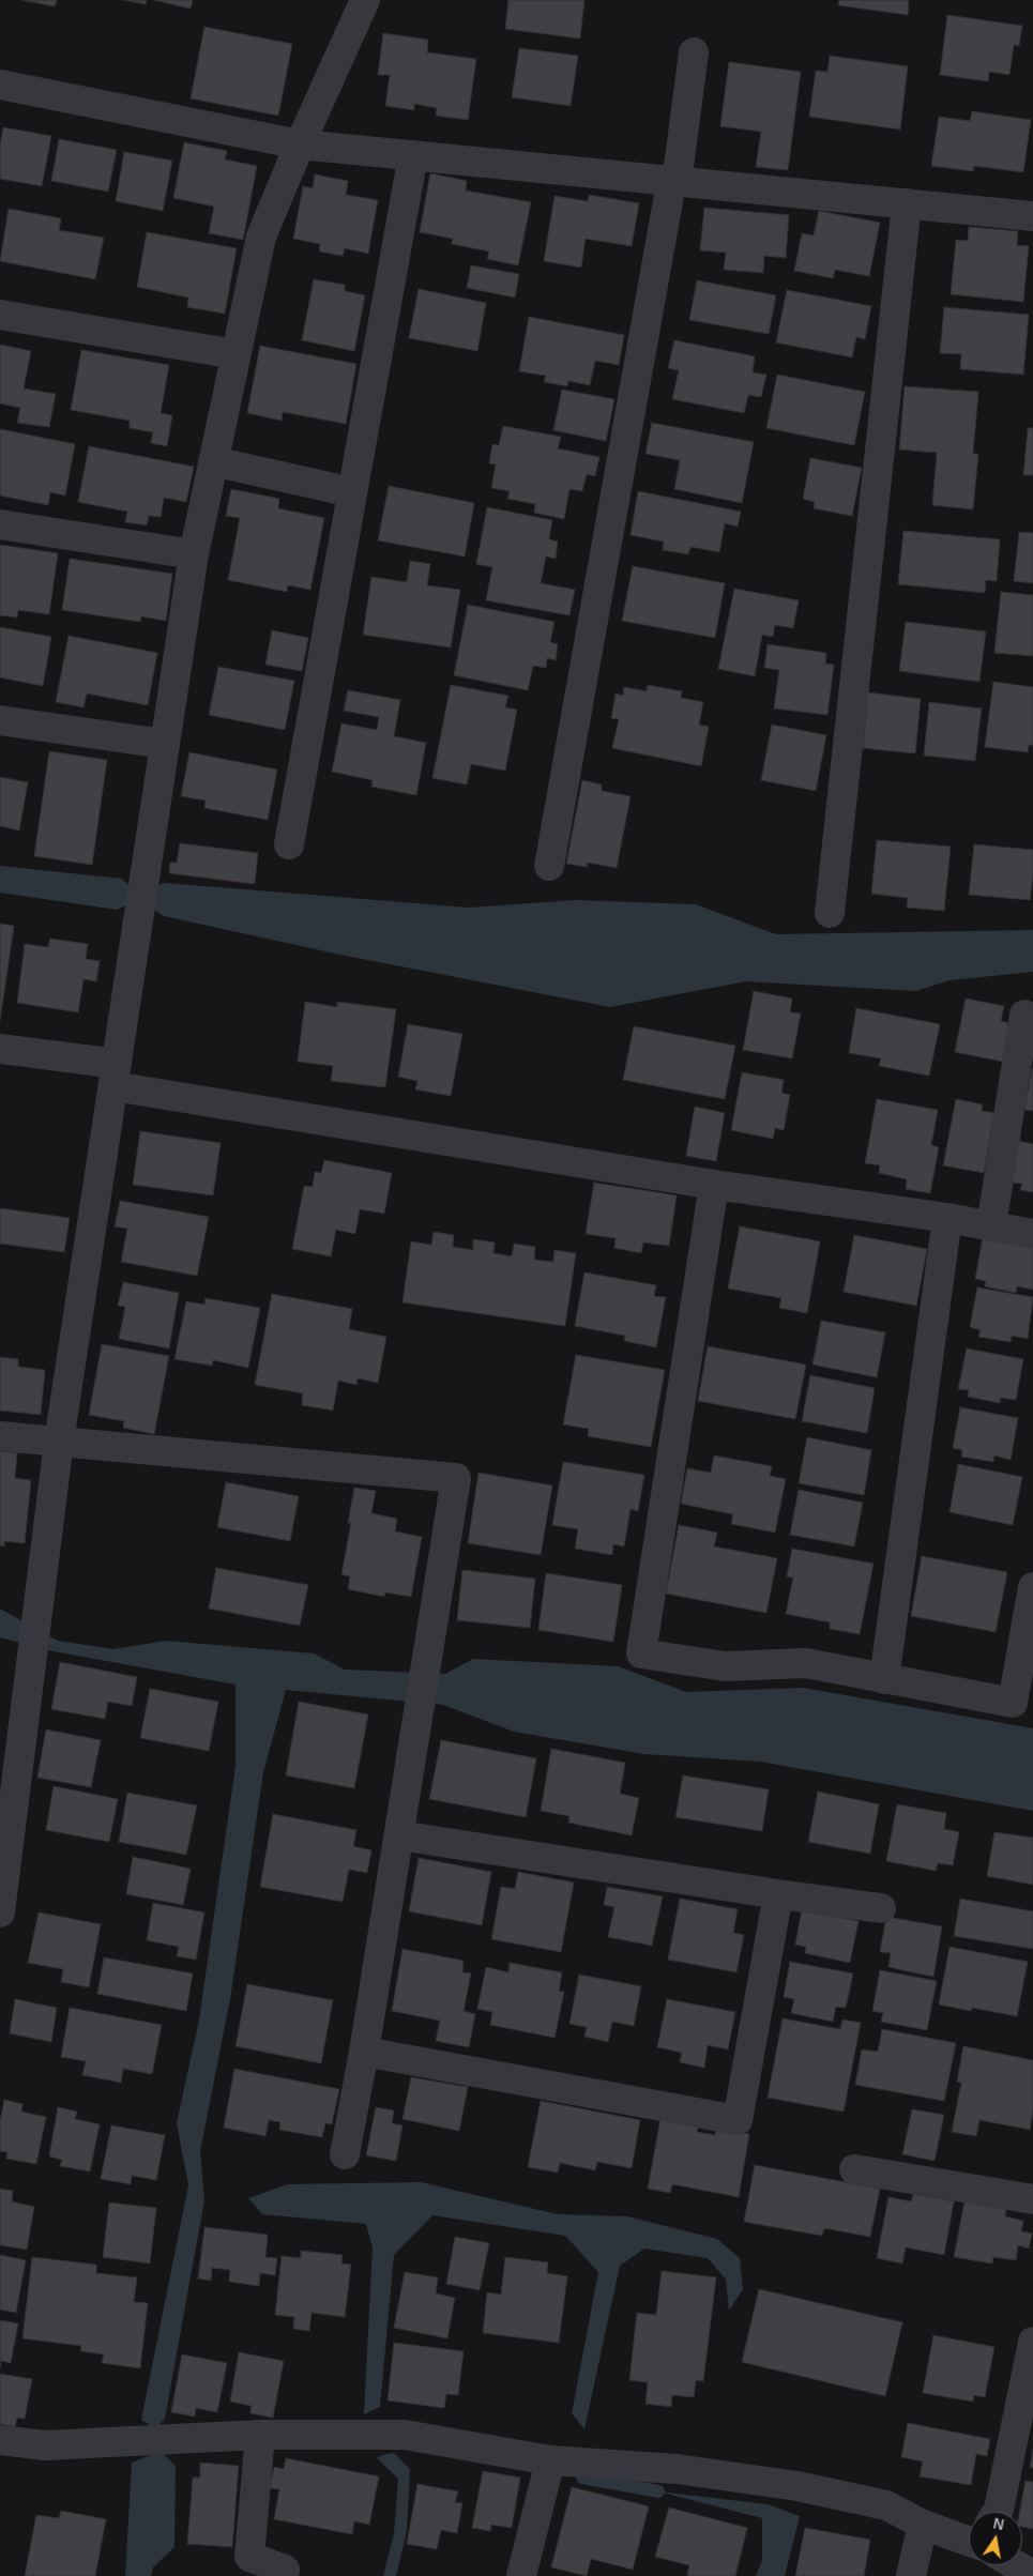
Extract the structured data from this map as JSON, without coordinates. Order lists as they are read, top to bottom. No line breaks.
{"north":"top"}
